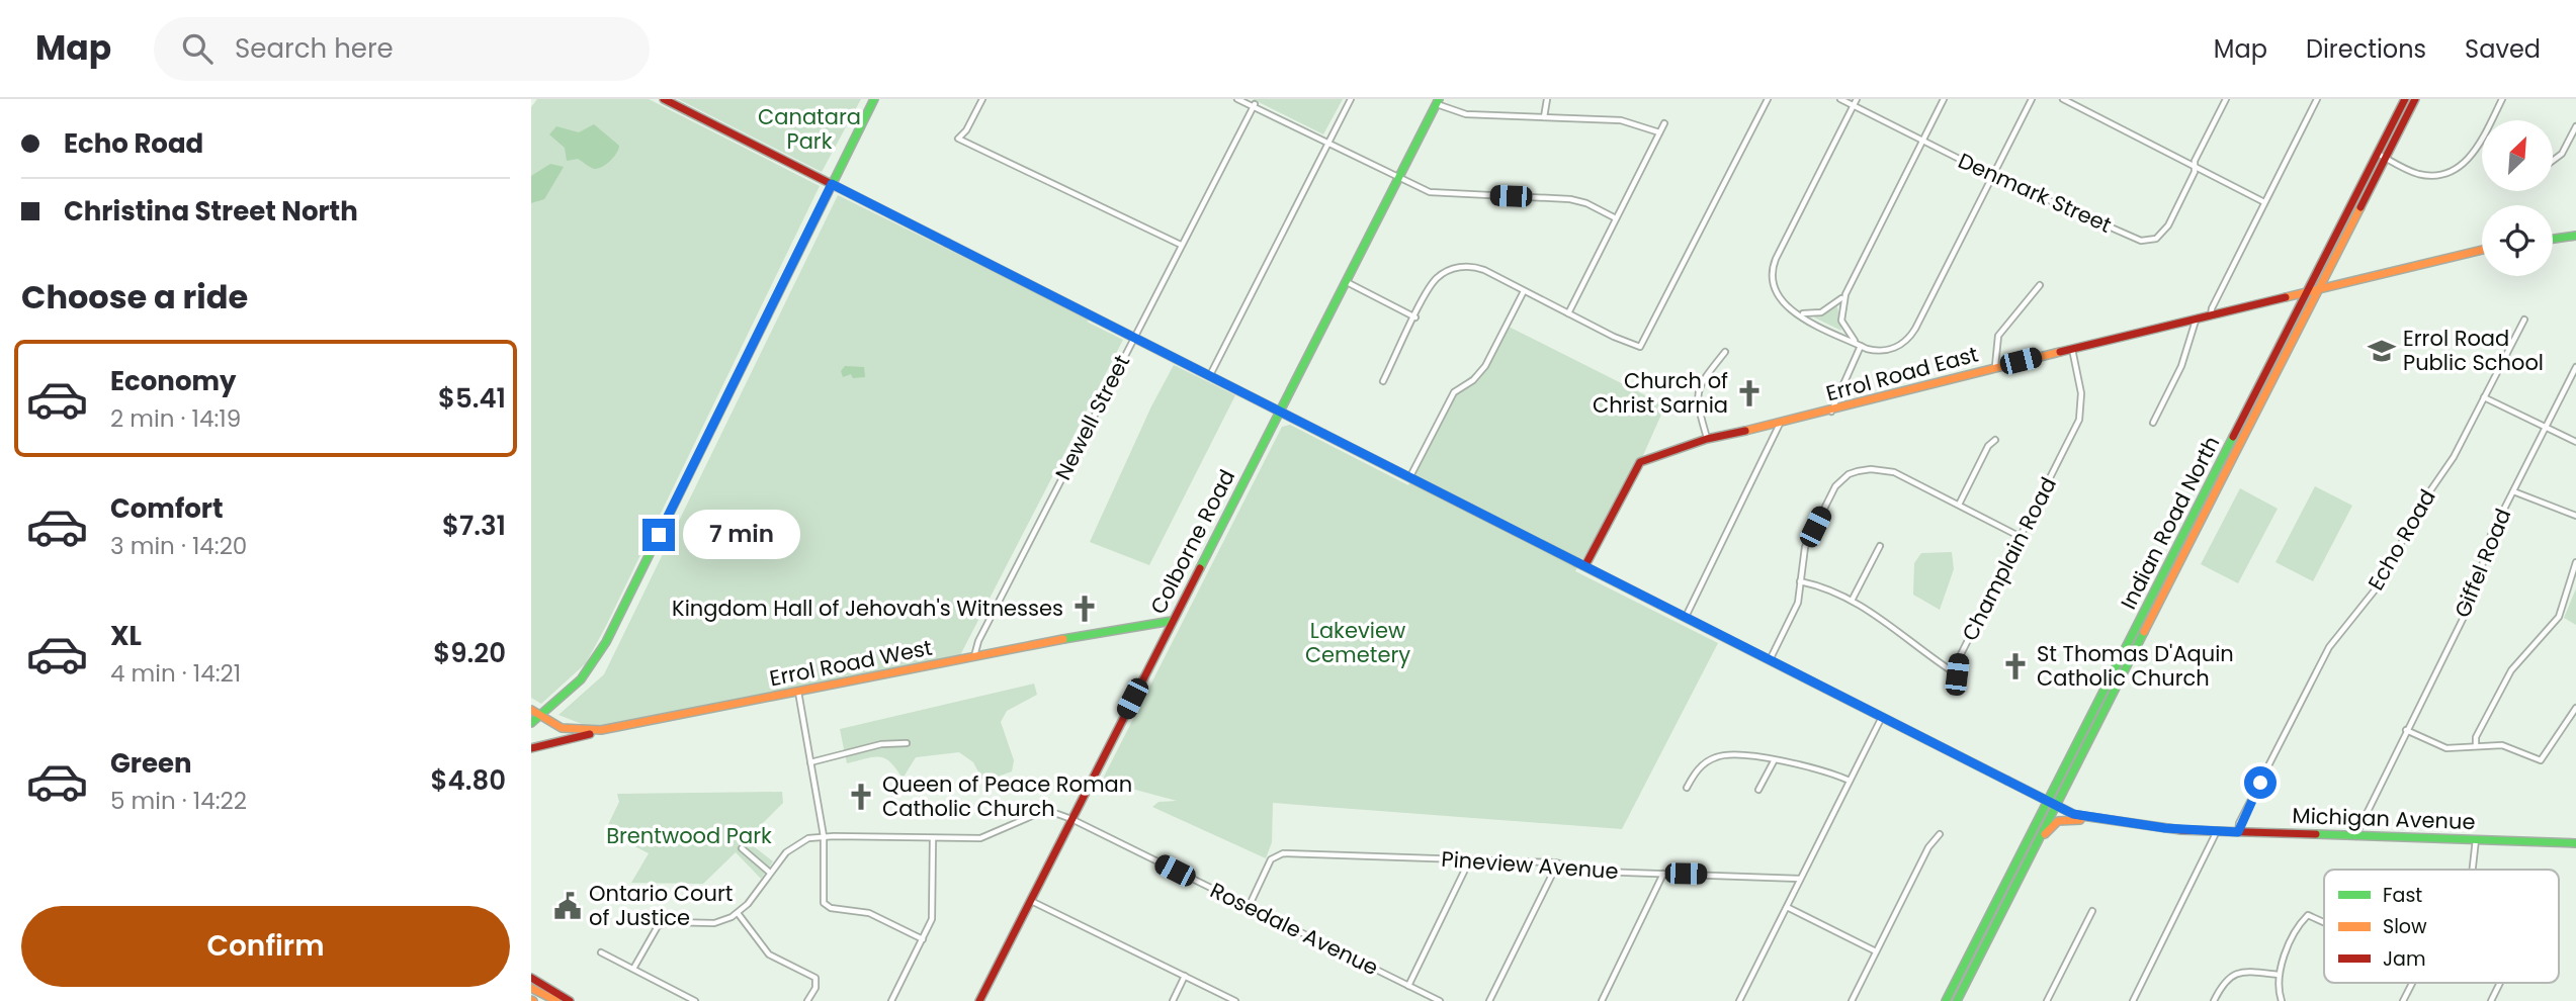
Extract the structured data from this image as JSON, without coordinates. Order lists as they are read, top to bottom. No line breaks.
{"streets":{"main road":["Errol Road East","Indian Road North","Colborne Road","Errol Road West","Michigan Avenue"],"street":["Denmark Street","Newell Street","Echo Road","Champlain Road","Giffel Road","Pineview Avenue","Rosedale Avenue"]},"crossings":[["Errol Road East","Indian Road North"],["Errol Road East","Champlain Road"],["Errol Road East","Michigan Avenue"],["Newell Street","Errol Road West"],["Newell Street","Michigan Avenue"],["Indian Road North","Michigan Avenue"],["Echo Road","Michigan Avenue"],["Colborne Road","Errol Road West"],["Colborne Road","Michigan Avenue"],["Colborne Road","Rosedale Avenue"],["Giffel Road","Michigan Avenue"],["Pineview Avenue","Rosedale Avenue"]],"parks":["Canatara Park","Lakeview Cemetery","Brentwood Park"],"places":{"school or university":["Errol Road Public School"],"church":["Church of Christ Sarnia","Kingdom Hall of Jehovah's Witnesses","St Thomas D'Aquin Catholic Church","Queen of Peace Roman Catholic Church"],"public building":["Ontario Court of Justice"]},"legend":["Fast","Slow","Jam"],"north":"top right","page":{"header":"Map","search":"Search here","nav":["Map","Directions","Saved"],"banner":["Echo Road","Christina Street North"],"heading":"Choose a ride","list":[{"name":"Economy","note":"2 min · 14:19","value":"$5.41"},{"name":"Comfort","note":"3 min · 14:20","value":"$7.31"},{"name":"XL","note":"4 min · 14:21","value":"$9.20"},{"name":"Green","note":"5 min · 14:22","value":"$4.80"}],"bubble":"7 min","buttons":"Confirm"}}
